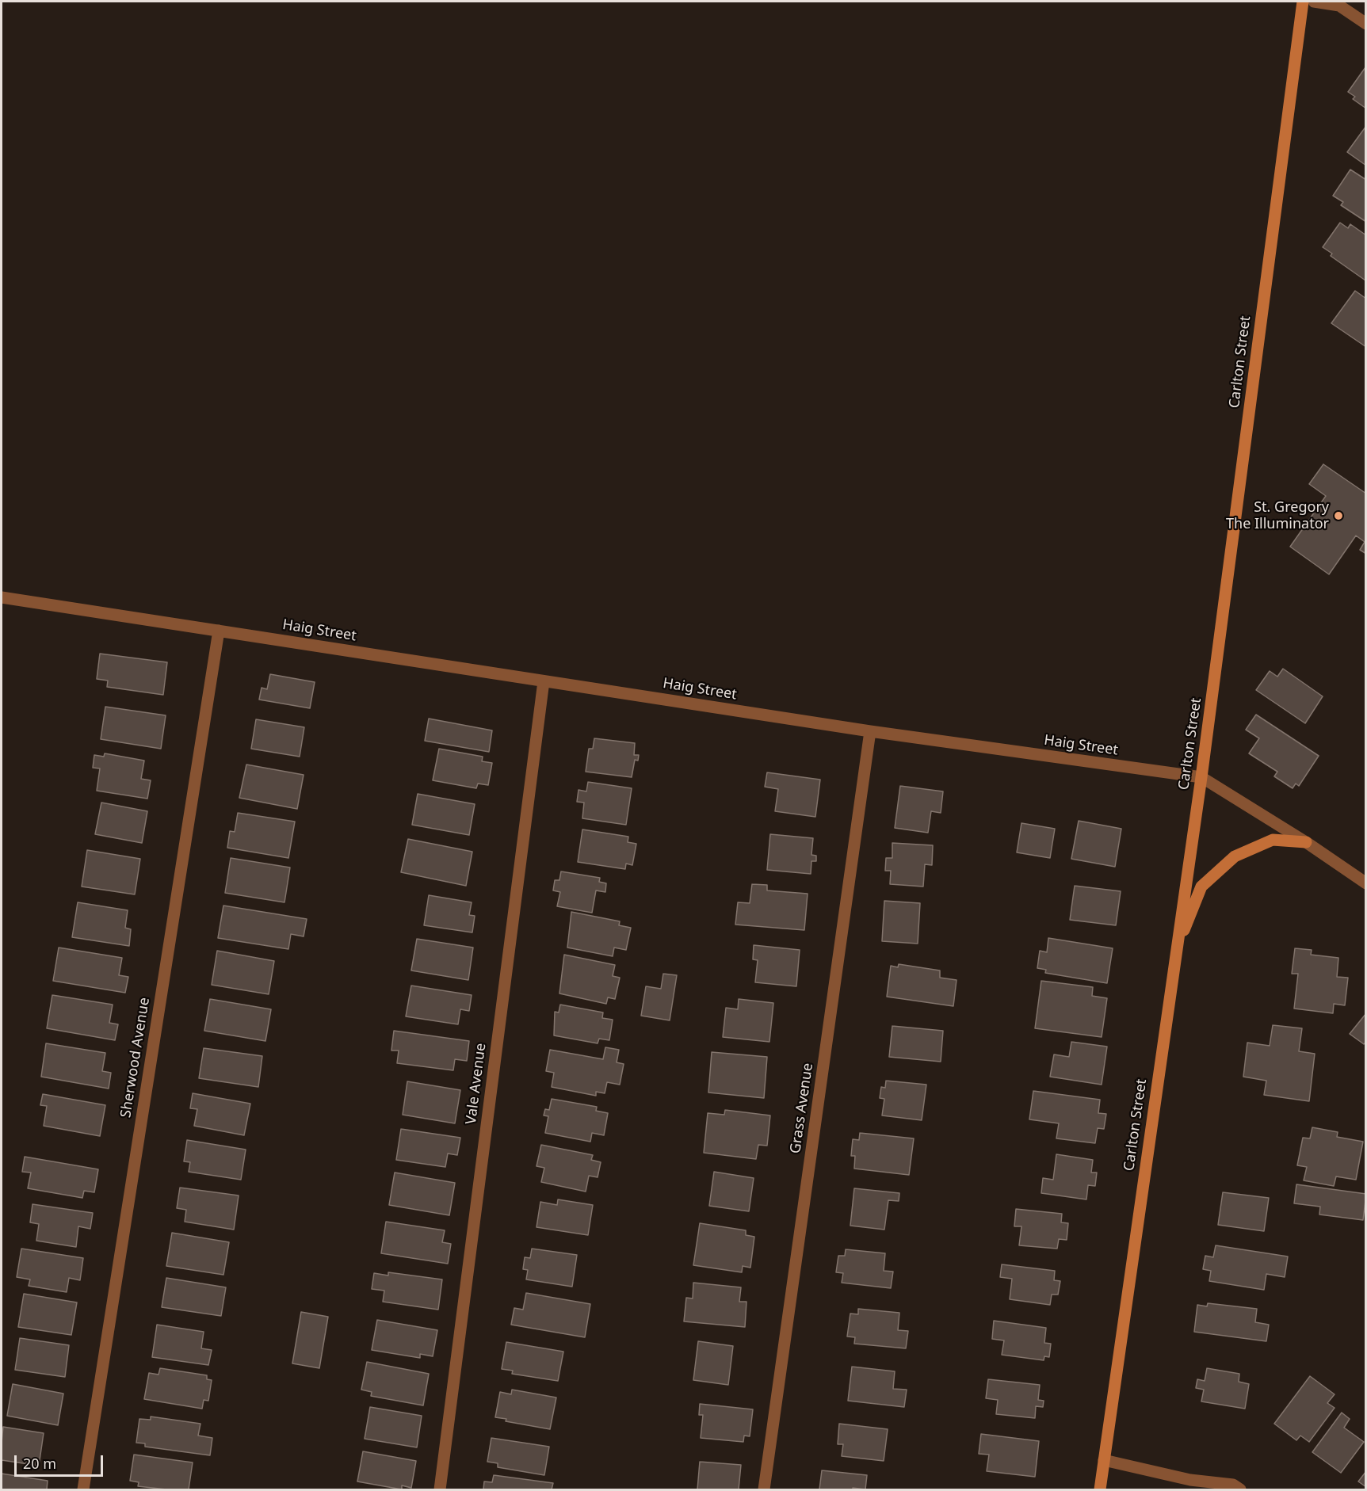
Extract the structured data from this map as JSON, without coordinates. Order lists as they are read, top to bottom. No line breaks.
{"streets":{"main road":["Carlton Street"],"street":["Haig Street","Sherwood Avenue","Vale Avenue","Grass Avenue"]},"crossings":[["Carlton Street","Haig Street"],["Haig Street","Sherwood Avenue"],["Haig Street","Vale Avenue"],["Haig Street","Grass Avenue"]],"places":["St. Gregory The Illuminator"],"scale_bar":"20 m"}
